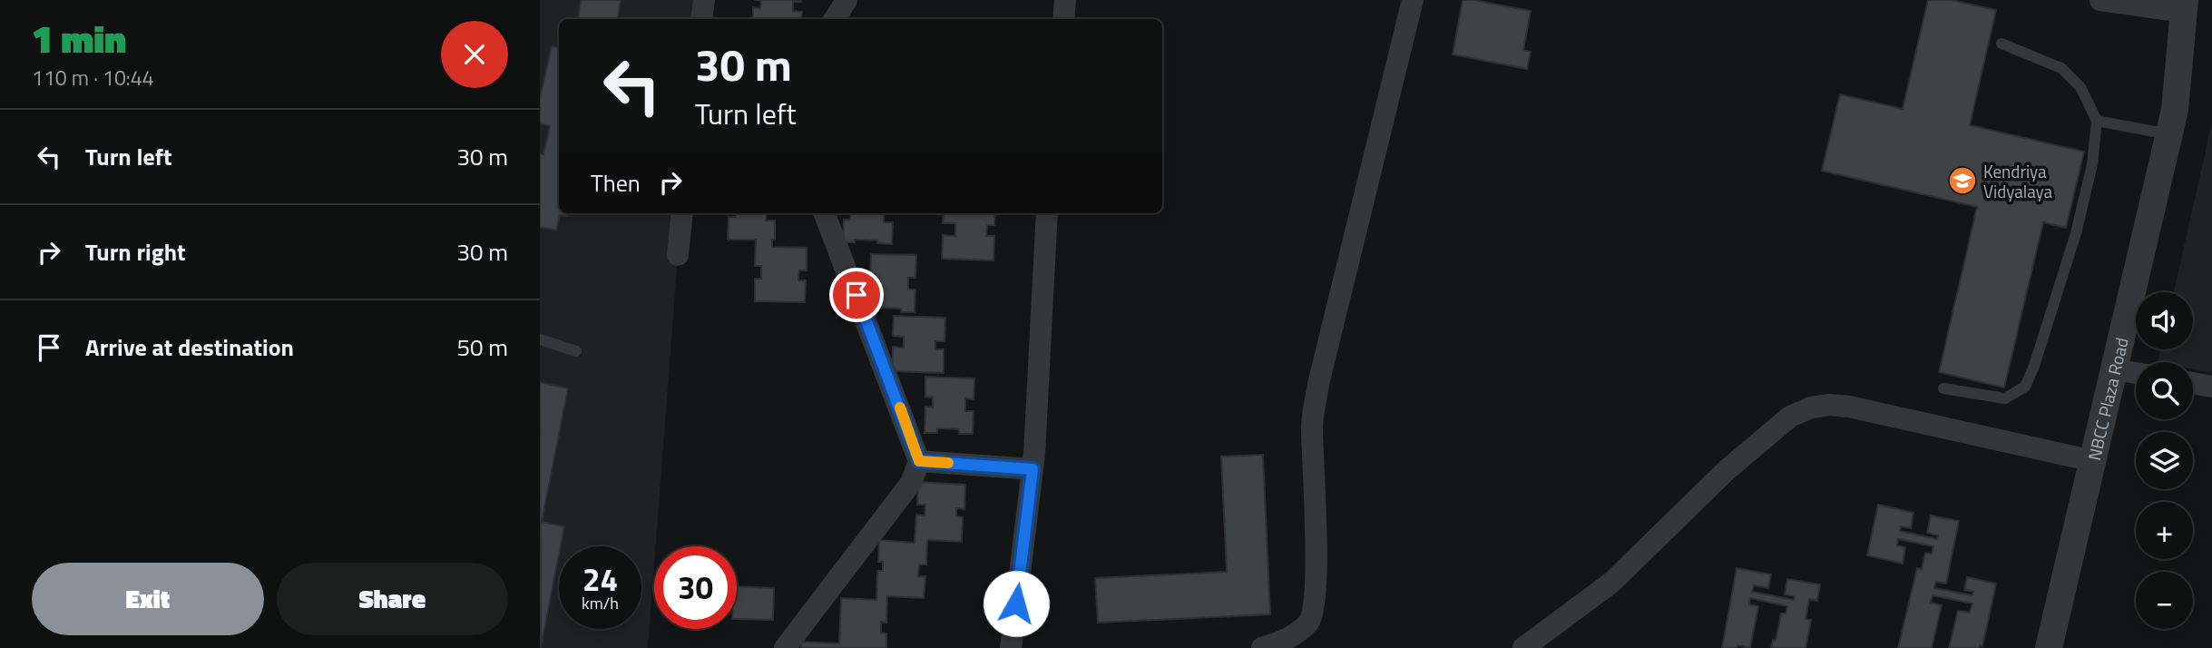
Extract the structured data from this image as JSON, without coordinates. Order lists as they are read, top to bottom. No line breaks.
{"streets":{"street":["NBCC Plaza Road"]},"places":{"school or university":["Kendriya Vidyalaya"]},"page":{"heading":["1 min","110 m · 10:44"],"turn":["30 m","Turn left"],"list":[{"name":"Turn left","value":"30 m"},{"name":"Turn right","value":"30 m"},{"name":"Arrive at destination","value":"50 m"}],"then":"Then","map_buttons":["+","−"],"speed":"24 km/h","limit":"30","buttons":["Exit","Share"]}}
